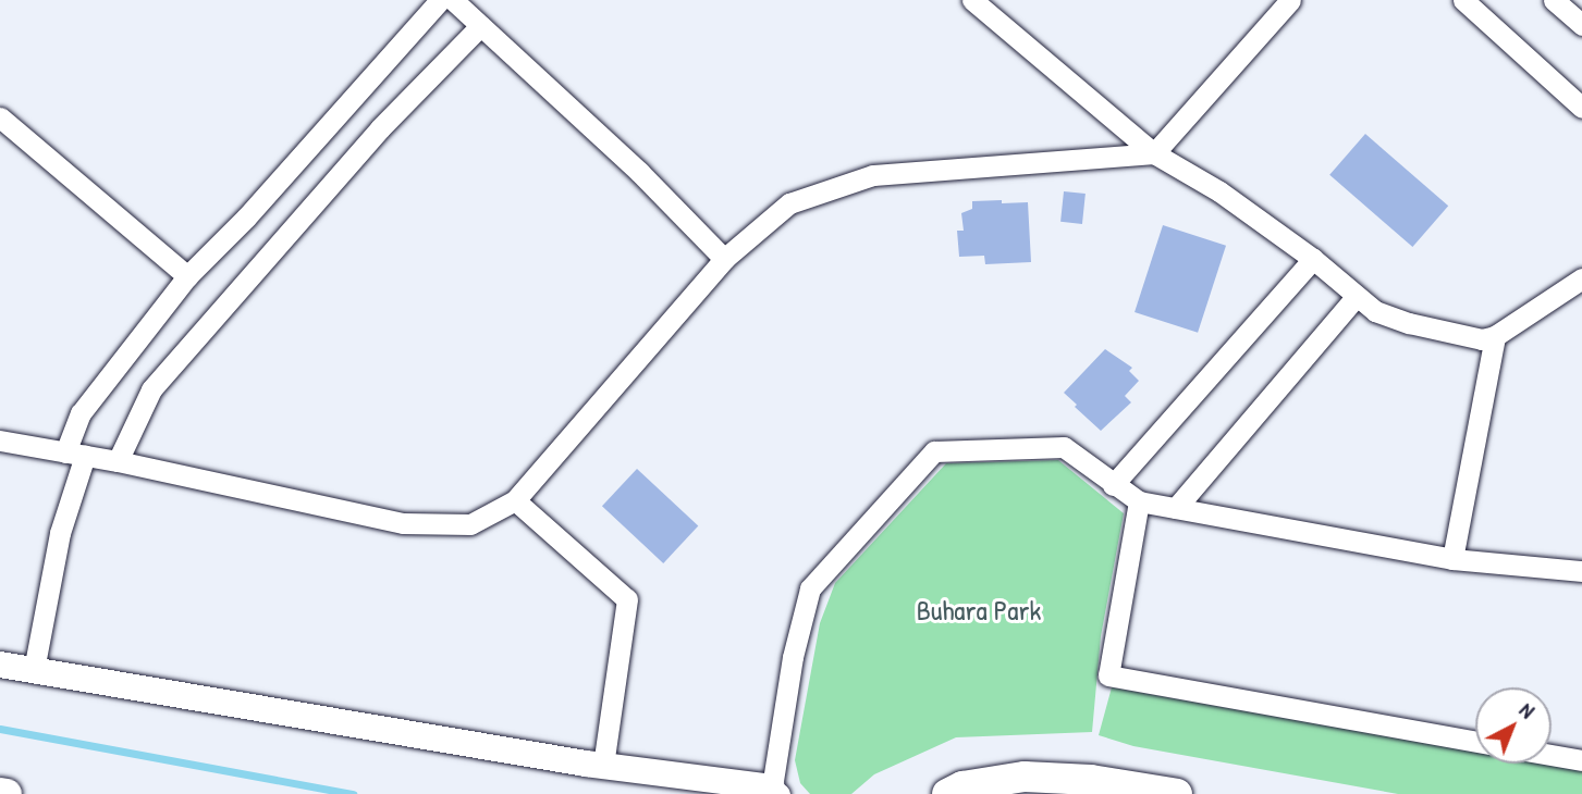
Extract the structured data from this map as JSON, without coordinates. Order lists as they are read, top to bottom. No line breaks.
{"parks":["Buhara Park"],"north":"top right"}
